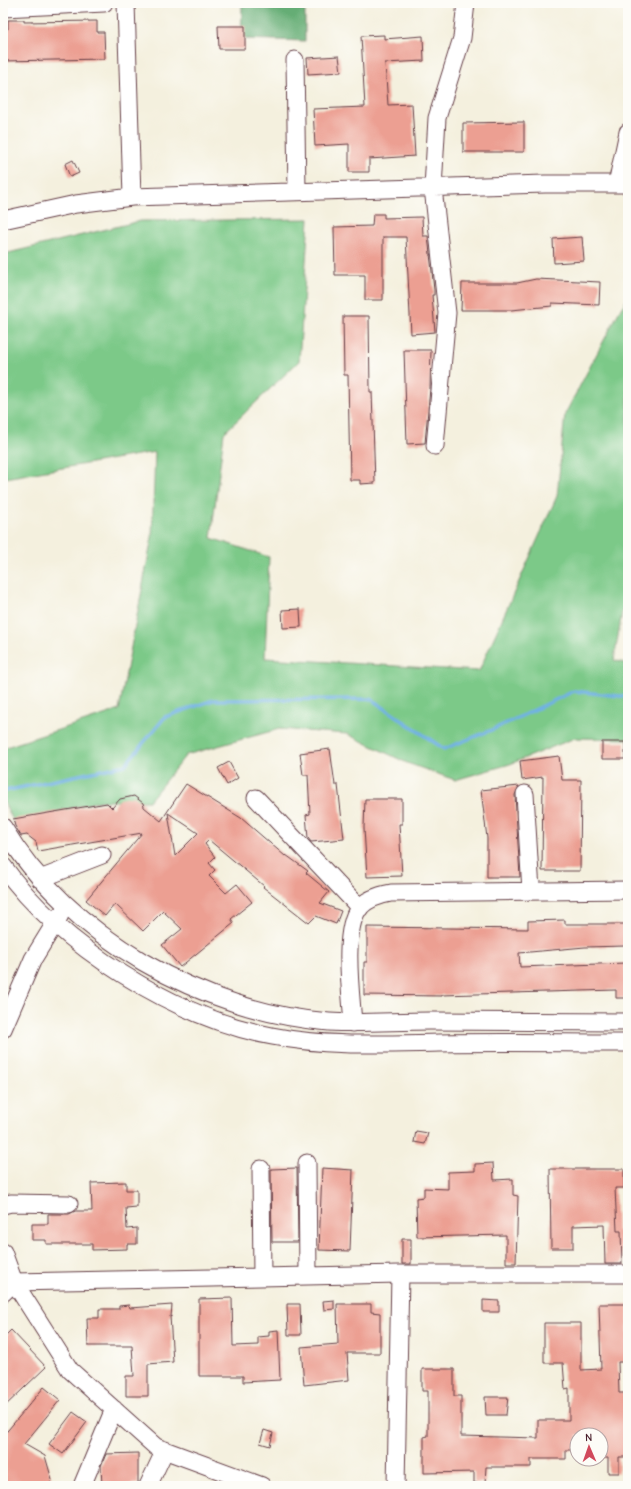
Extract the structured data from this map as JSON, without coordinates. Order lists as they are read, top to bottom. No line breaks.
{"north":"top"}
